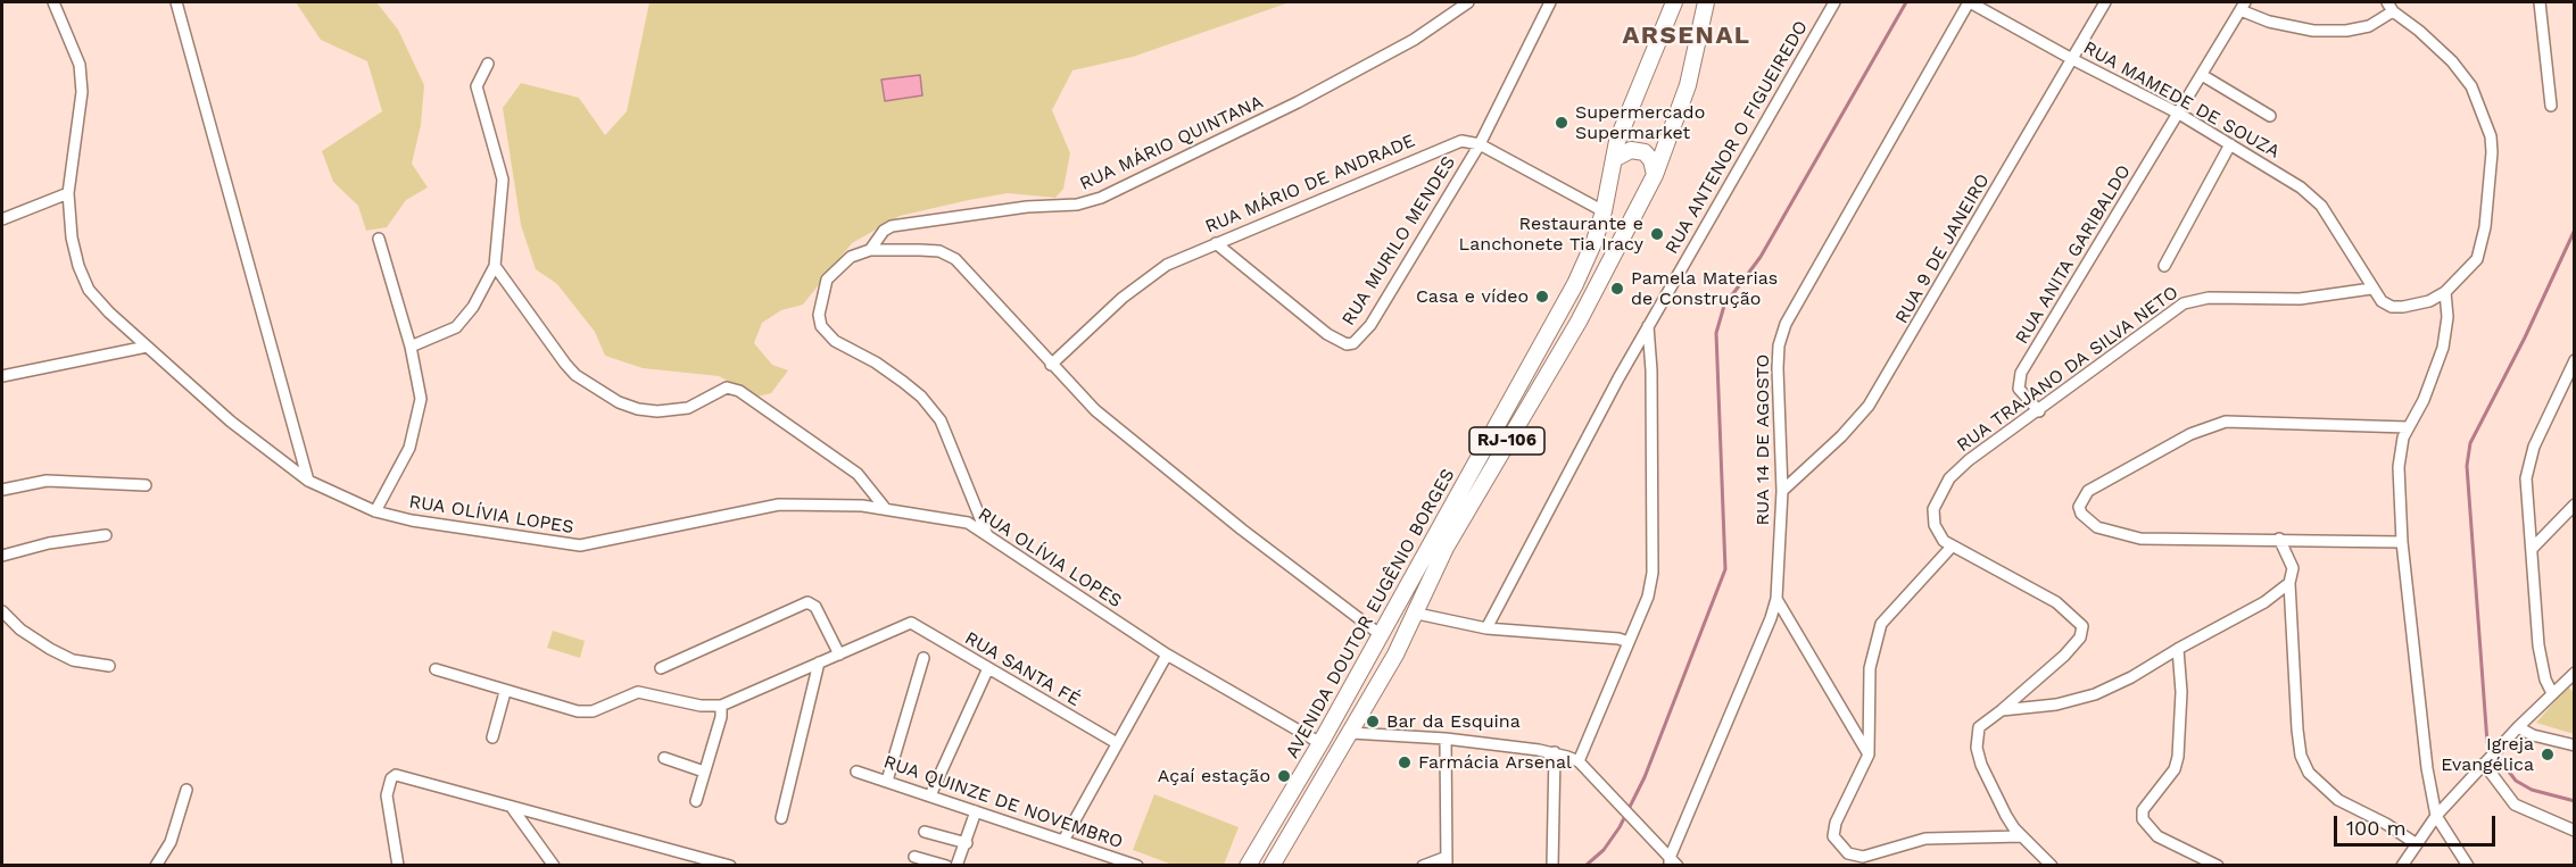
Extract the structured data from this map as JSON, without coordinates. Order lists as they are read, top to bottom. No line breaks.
{"streets":{"highway":["RJ-106","AVENIDA DOUTOR EUGÊNIO BORGES"],"street":["RUA MAMEDE DE SOUZA","RUA ANTENOR O FIGUEIREDO","RUA MÁRIO QUINTANA","RUA MÁRIO DE ANDRADE","RUA MURILO MENDES","RUA 9 DE JANEIRO","RUA ANITA GARIBALDO","RUA TRAJANO DA SILVA NETO","RUA 14 DE AGOSTO","RUA OLÍVIA LOPES","RUA SANTA FÉ","RUA QUINZE DE NOVEMBRO"]},"crossings":[["RUA MAMEDE DE SOUZA","RUA 9 DE JANEIRO"],["RUA MAMEDE DE SOUZA","RUA ANITA GARIBALDO"],["RUA MAMEDE DE SOUZA","RUA TRAJANO DA SILVA NETO"],["RUA MAMEDE DE SOUZA","RUA 14 DE AGOSTO"],["RUA MÁRIO DE ANDRADE","RUA MURILO MENDES"],["RUA 9 DE JANEIRO","RUA 14 DE AGOSTO"],["RUA ANITA GARIBALDO","RUA TRAJANO DA SILVA NETO"],["RUA OLÍVIA LOPES","AVENIDA DOUTOR EUGÊNIO BORGES"]],"districts":["ARSENAL"],"places":["Supermercado Supermarket","Restaurante e Lanchonete Tia Iracy","Pamela Materias de Construção","Casa e vídeo","Bar da Esquina","Igreja Evangélica","Farmácia Arsenal","Açaí estação"],"scale_bar":"100 m"}
